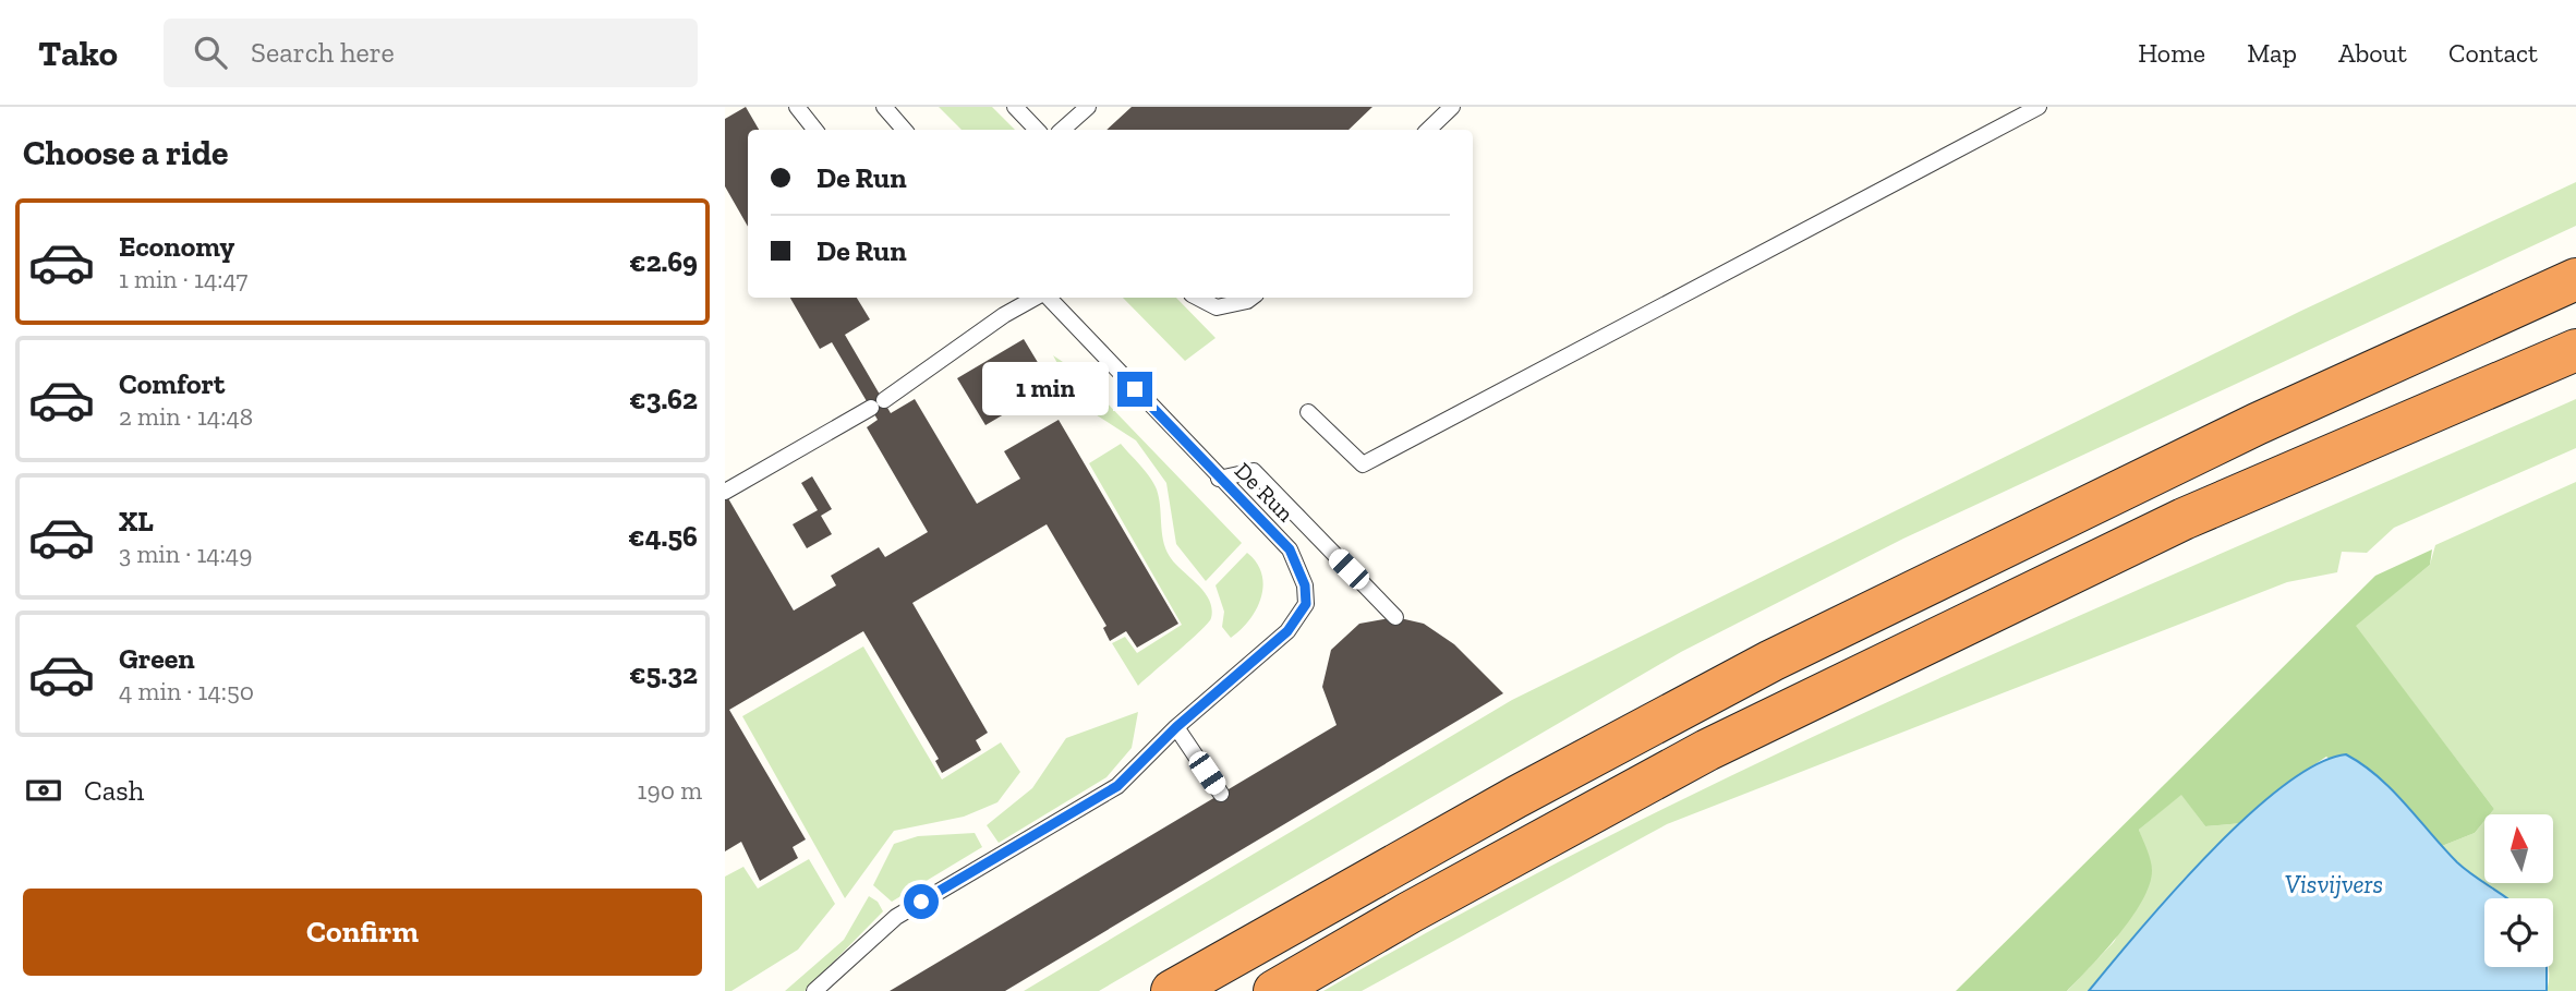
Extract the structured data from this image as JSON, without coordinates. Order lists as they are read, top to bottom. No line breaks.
{"streets":{"lane":["De Run"]},"water":["Visvijvers"],"north":"top","page":{"header":"Tako","search":"Search here","nav":["Home","Map","About","Contact"],"heading":"Choose a ride","banner":["De Run","De Run"],"list":[{"name":"Economy","note":"1 min · 14:47","value":"€2.69"},{"name":"Comfort","note":"2 min · 14:48","value":"€3.62"},{"name":"XL","note":"3 min · 14:49","value":"€4.56"},{"name":"Green","note":"4 min · 14:50","value":"€5.32"}],"bubble":"1 min","pay":["Cash","190 m"],"buttons":"Confirm"}}
